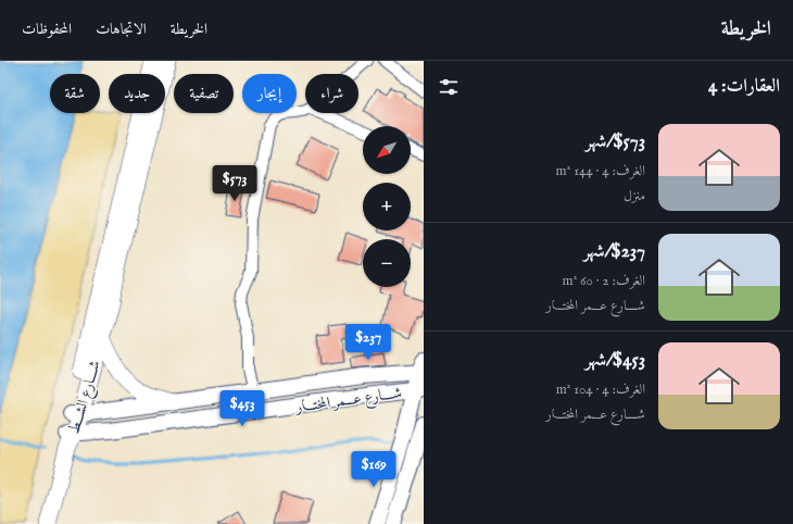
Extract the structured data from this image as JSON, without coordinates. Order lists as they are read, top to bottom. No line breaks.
{"streets":{"main road":["شــــارع الشـــط"],"street":["شــــارع عـــمر المختـــار"]},"crossings":[["شــــارع الشـــط","شــــارع عـــمر المختـــار"]],"north":"bottom left","page":{"header":"الخريطة","nav":["الخريطة","الاتجاهات","المحفوظات"],"heading":"العقارات: 4","chip":["شراء","إيجار","تصفية","جديد","شقة"],"list":[{"name":"$573/شهر","note":"الغرف: 4 · 144 m² · منزل"},{"name":"$237/شهر","note":"الغرف: 2 · 60 m² · شــــارع عـــمر المختـــار"},{"name":"$453/شهر","note":"الغرف: 4 · 104 m² · شــــارع عـــمر المختـــار"}],"map_buttons":["+","−"],"price":["$573","$237","$453","$169"]}}
